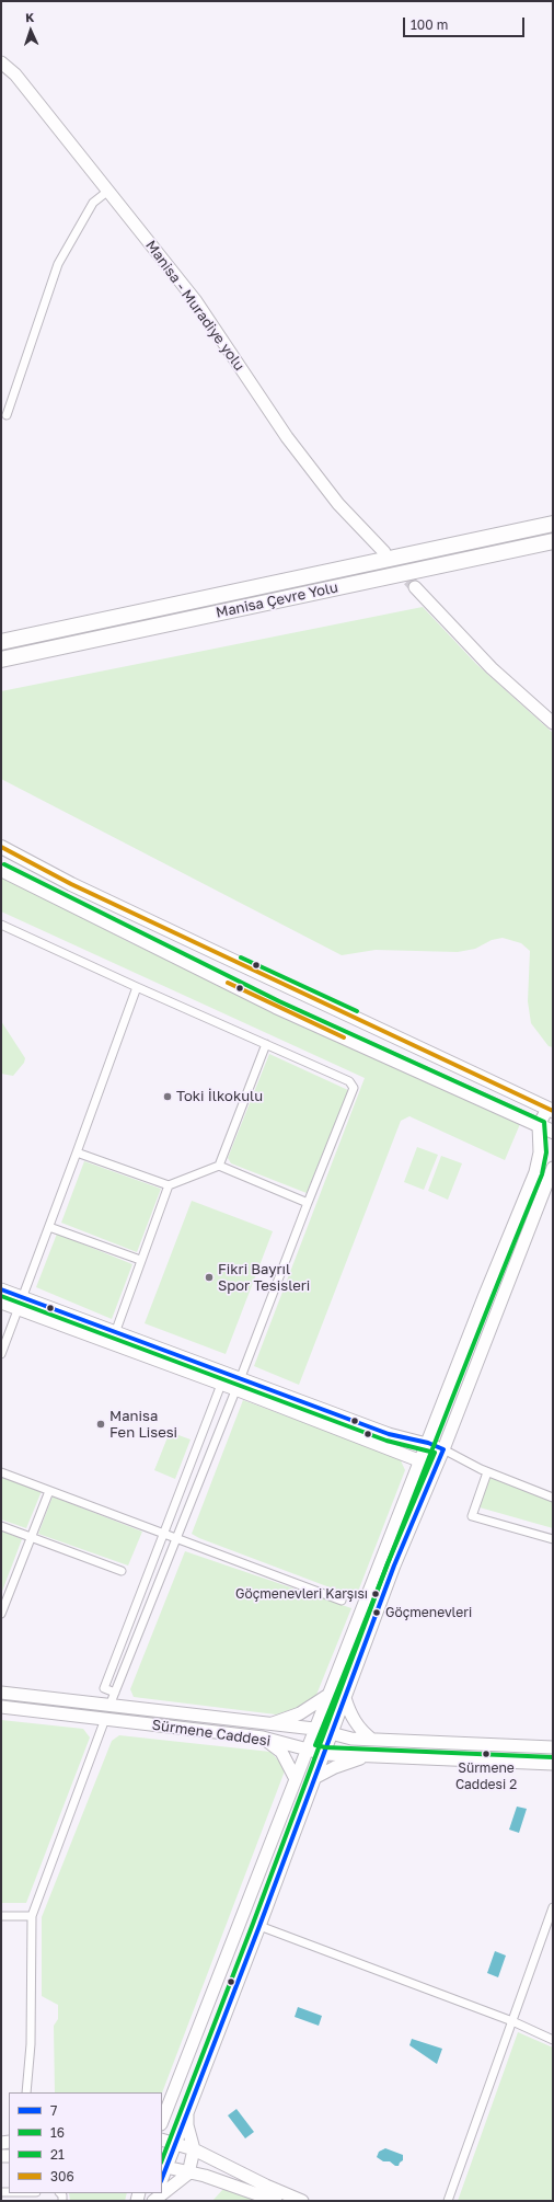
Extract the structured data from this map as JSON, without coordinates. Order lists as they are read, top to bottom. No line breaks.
{"streets":{"highway":["Manisa Çevre Yolu"],"main road":["Manisa - Muradiye yolu","Sürmene Caddesi"]},"places":["Toki İlkokulu","Fikri Bayrıl Spor Tesisleri","Manisa Fen Lisesi","Göçmenevleri Karşısı","Göçmenevleri","Sürmene Caddesi 2"],"lines":["transit line 306","transit line 21","transit line 7","transit line 16"],"legend":["7","16","21","306"],"scale_bar":"100 m","north":"top"}
